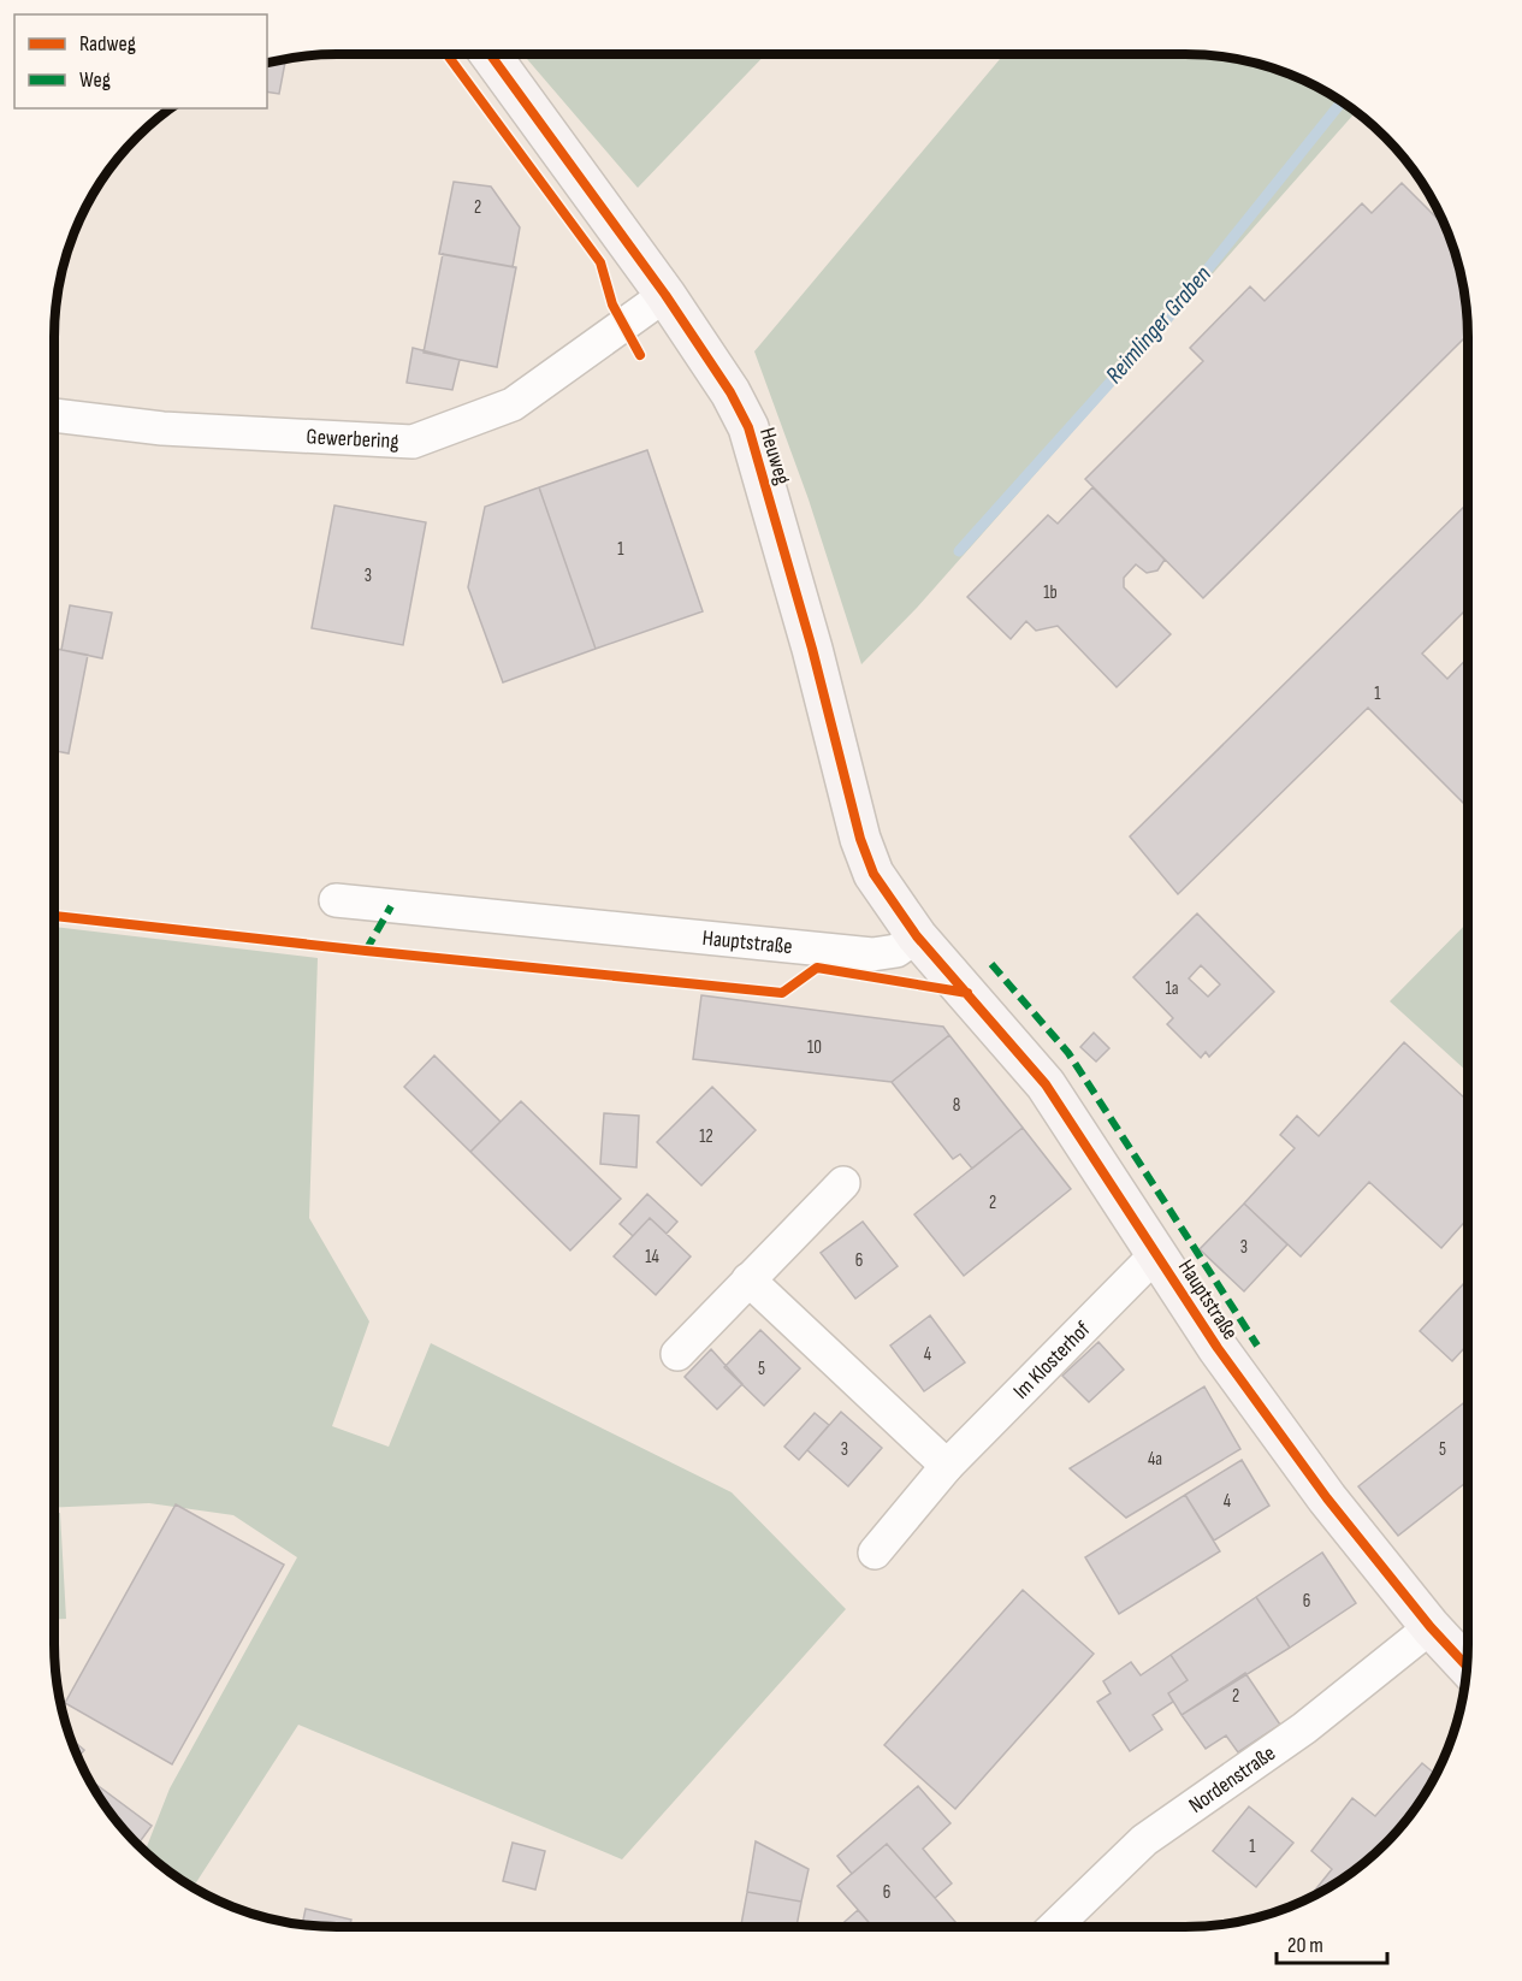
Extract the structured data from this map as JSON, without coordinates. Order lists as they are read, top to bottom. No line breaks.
{"streets":{"street":["Gewerbering","Heuweg","Hauptstraße","Im Klosterhof","Nordenstraße"]},"crossings":[["Gewerbering","Heuweg"],["Heuweg","Hauptstraße"],["Hauptstraße","Im Klosterhof"],["Hauptstraße","Nordenstraße"]],"water":["Reimlinger Graben"],"house_numbers":["2","1","3","1b","1","1a","10","8","12","2","3","14","6","4","5","3","5","4a","4","6","2","1","6"],"legend":["Radweg","Weg"],"scale_bar":"20 m"}
